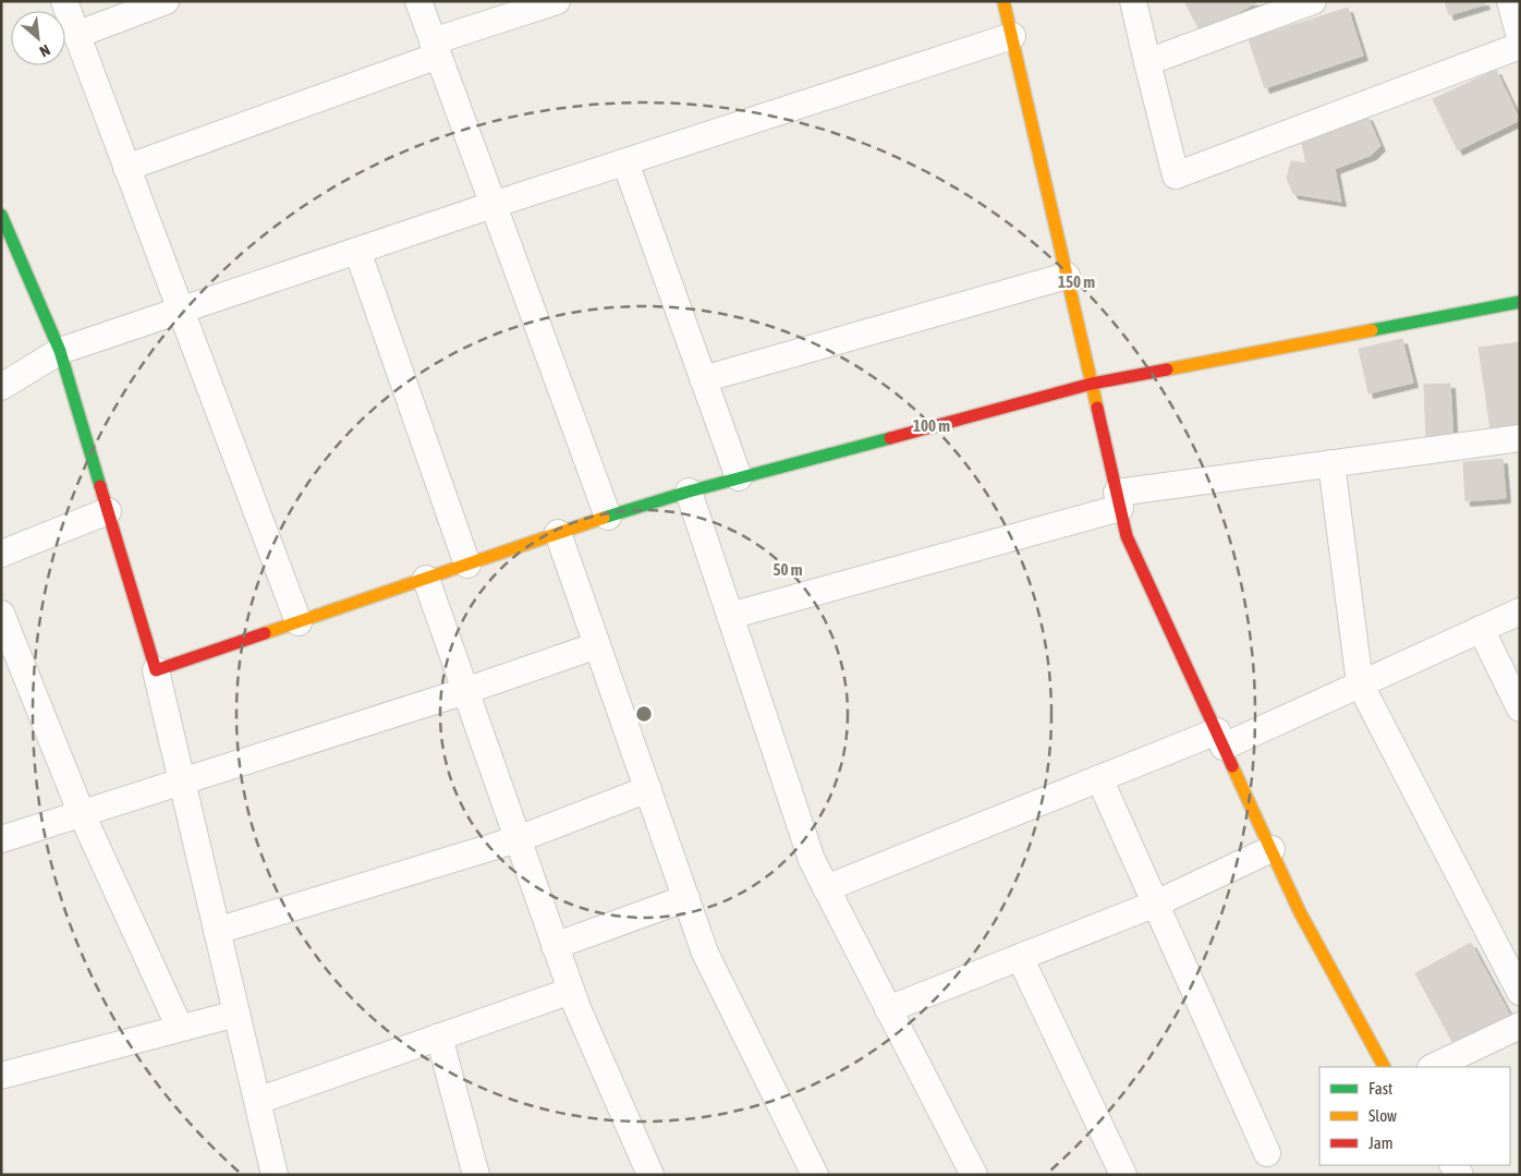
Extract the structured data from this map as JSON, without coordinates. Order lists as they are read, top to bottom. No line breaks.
{"legend":["Fast","Slow","Jam"],"north":"bottom right","rings":["150 m","100 m","50 m"]}
